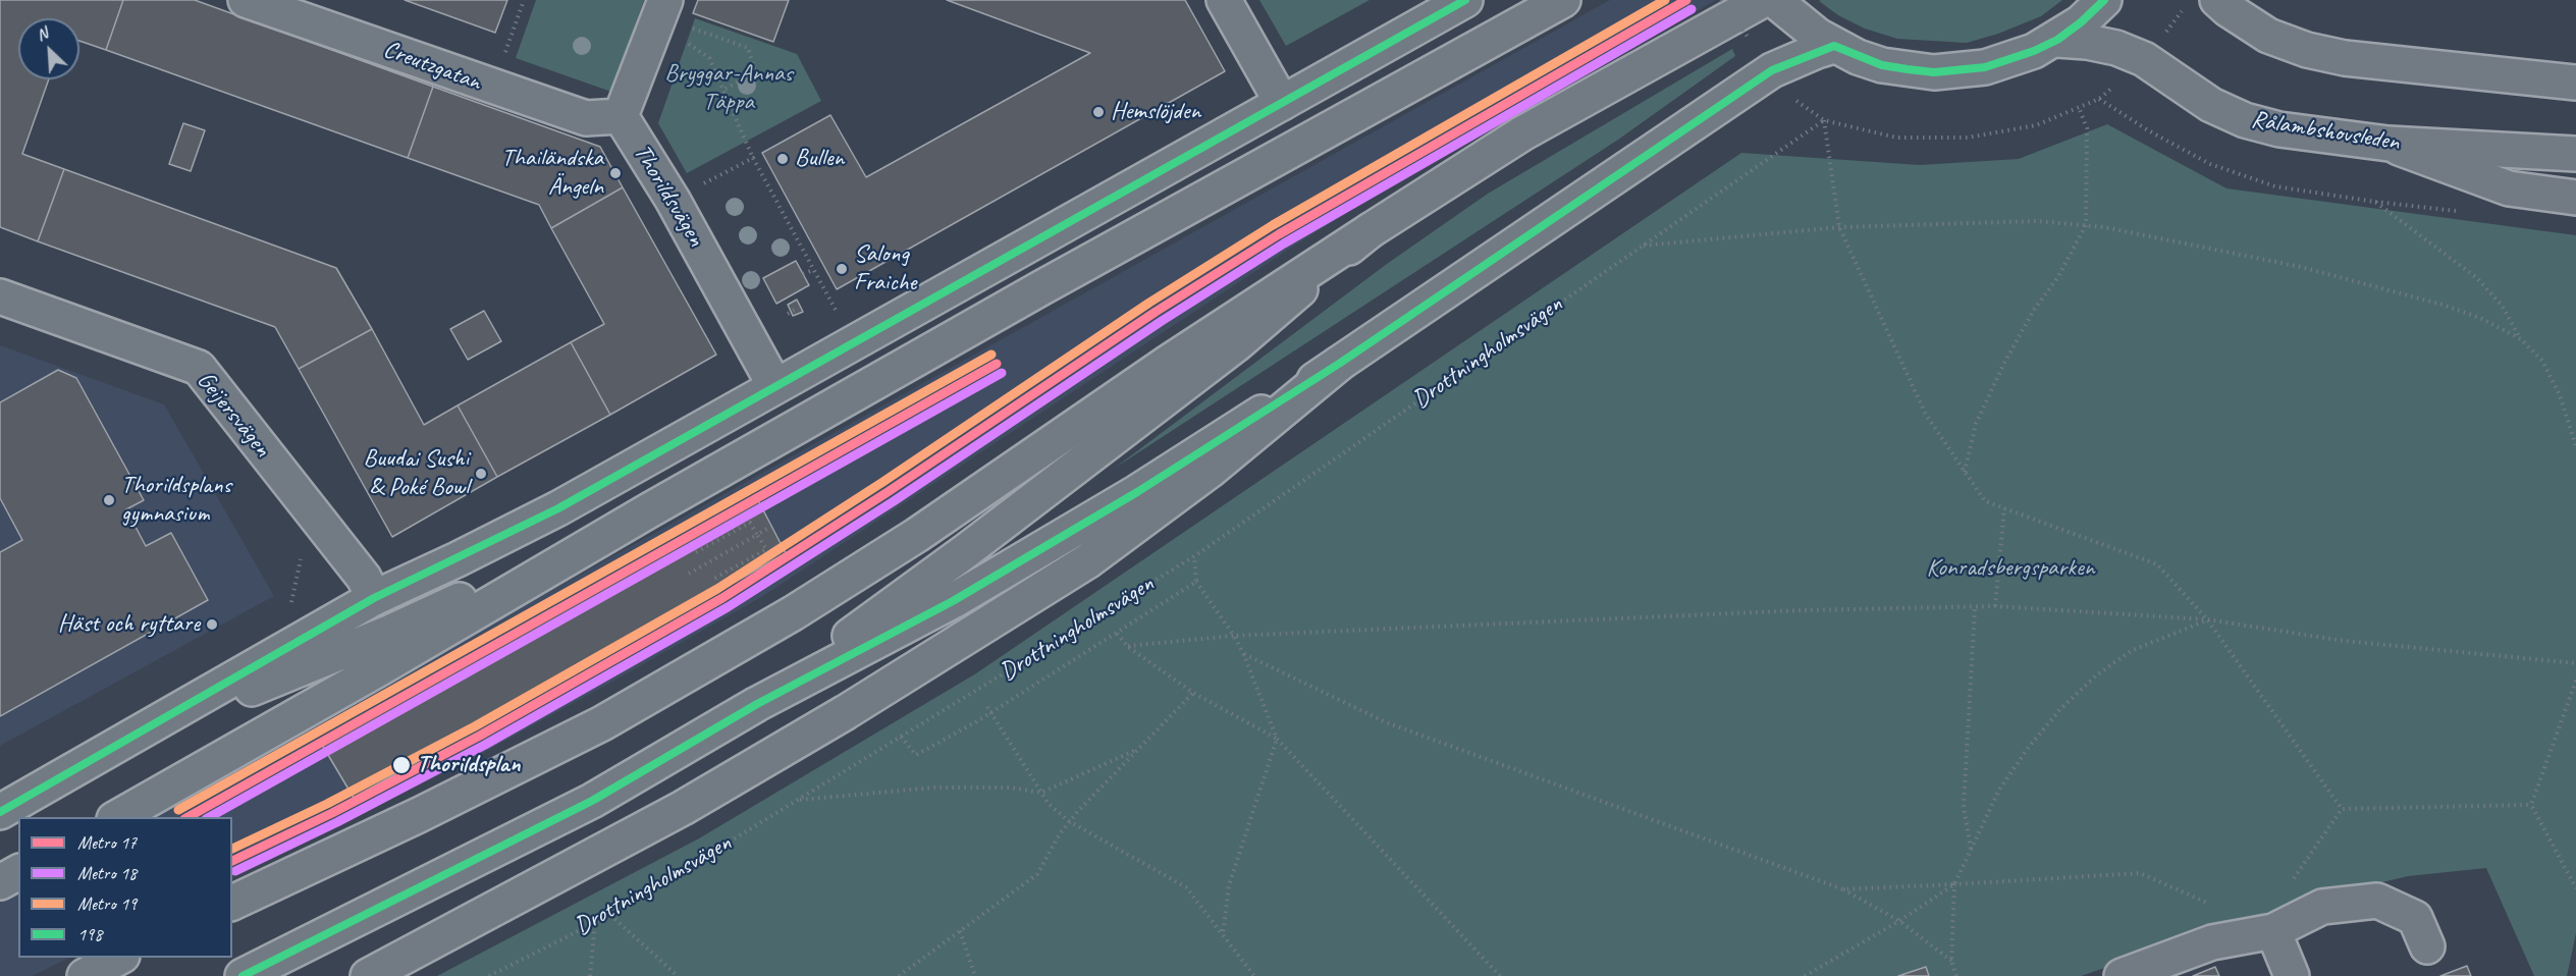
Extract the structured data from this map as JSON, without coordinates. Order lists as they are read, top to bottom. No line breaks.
{"streets":{"main road":["Creutzgatan","Rålambshovsleden","Thorildsvägen","Geijersvägen"],"path":["Drottningholmsvägen"]},"crossings":[["Creutzgatan","Thorildsvägen"]],"parks":["Bryggar-Annas Täppa","Konradsbergsparken"],"places":["Hemslöjden","Bullen","Thailändska Ängeln","Salong Fraiche","Buudai Sushi & Poké Bowl","Thorildsplans gymnasium","Häst och ryttare","Thorildsplan"],"lines":["metro line 17","metro line 19","transit line 198","metro line 18"],"legend":["Metro 17","Metro 18","Metro 19","198"],"north":"top left"}
